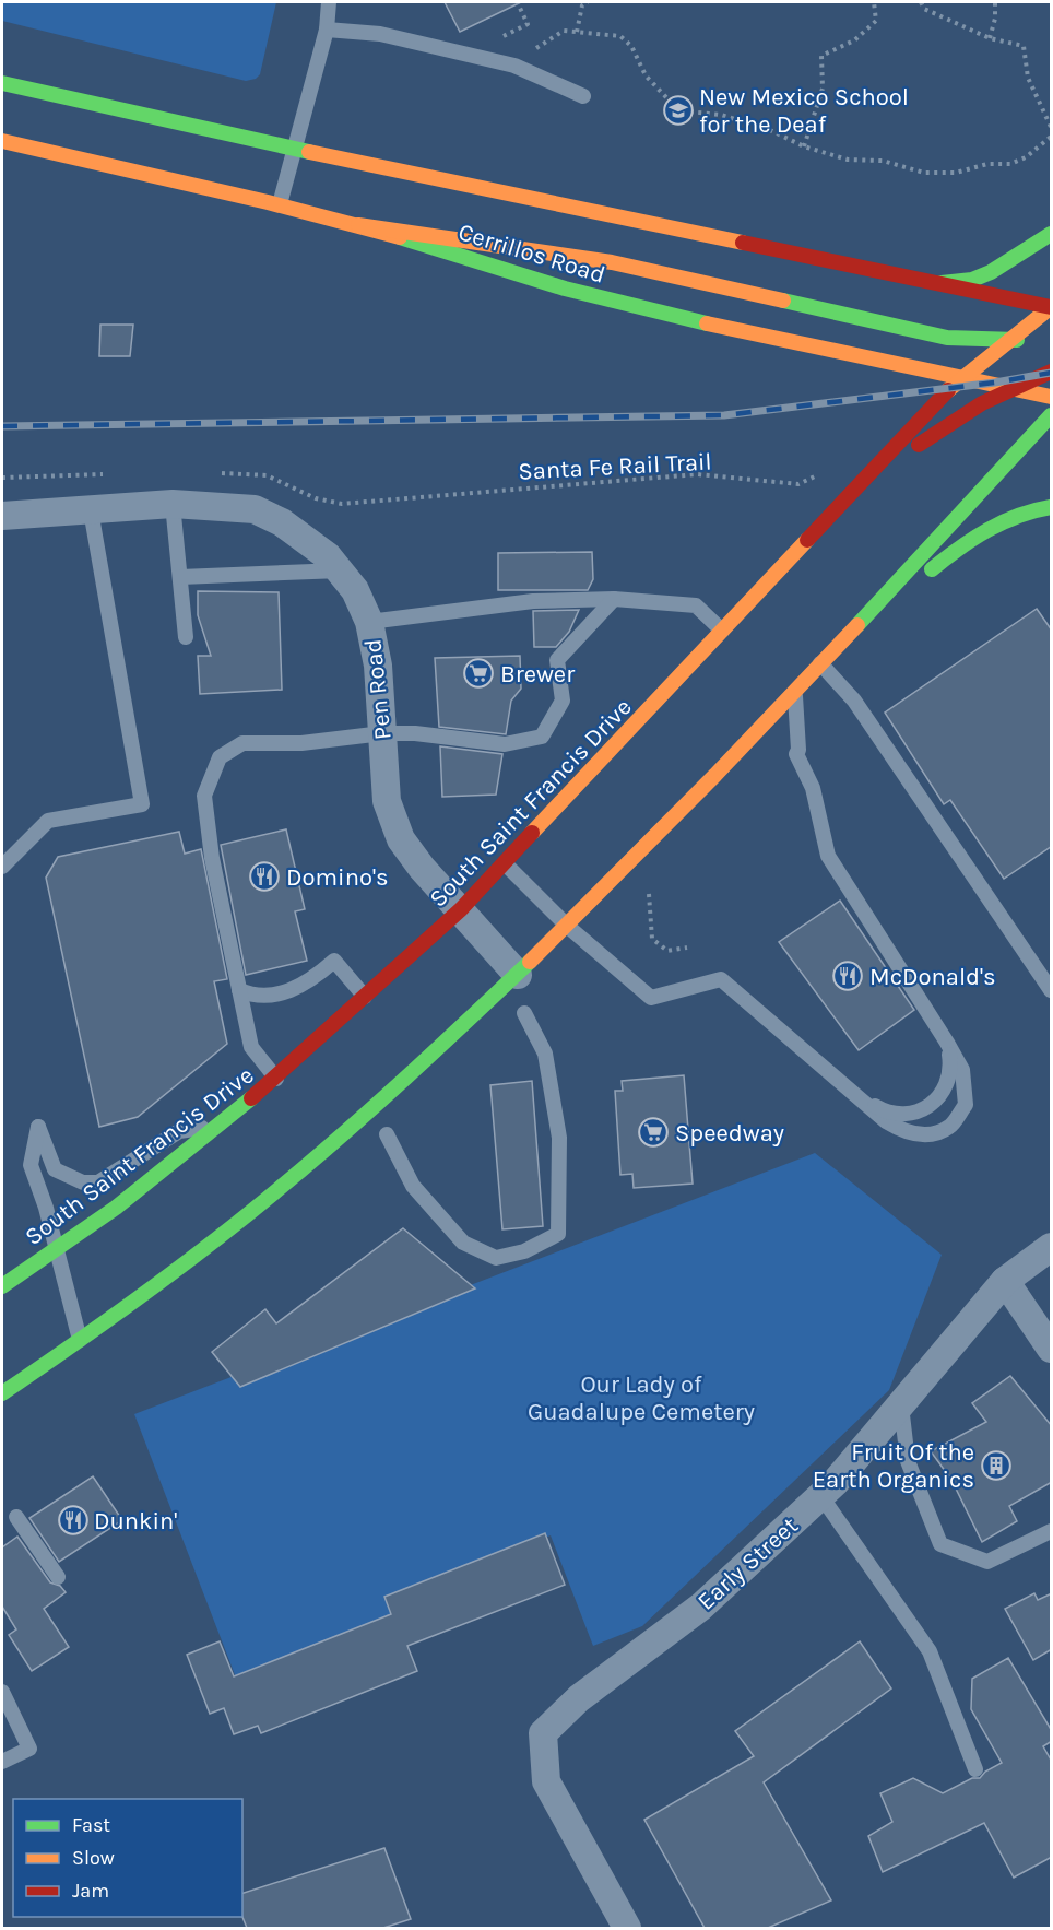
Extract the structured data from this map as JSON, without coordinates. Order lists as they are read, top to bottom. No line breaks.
{"streets":{"main road":["Cerrillos Road","South Saint Francis Drive"],"street":["Pen Road","Early Street"],"path":["Santa Fe Rail Trail"]},"crossings":[["Cerrillos Road","South Saint Francis Drive"],["Pen Road","South Saint Francis Drive"]],"parks":["Our Lady of Guadalupe Cemetery"],"places":{"school or university":["New Mexico School for the Deaf"],"supermarket":["Brewer","Speedway"],"restaurant":["Domino's","McDonald's","Dunkin'"],"building":["Fruit Of the Earth Organics"]},"legend":["Fast","Slow","Jam"]}
